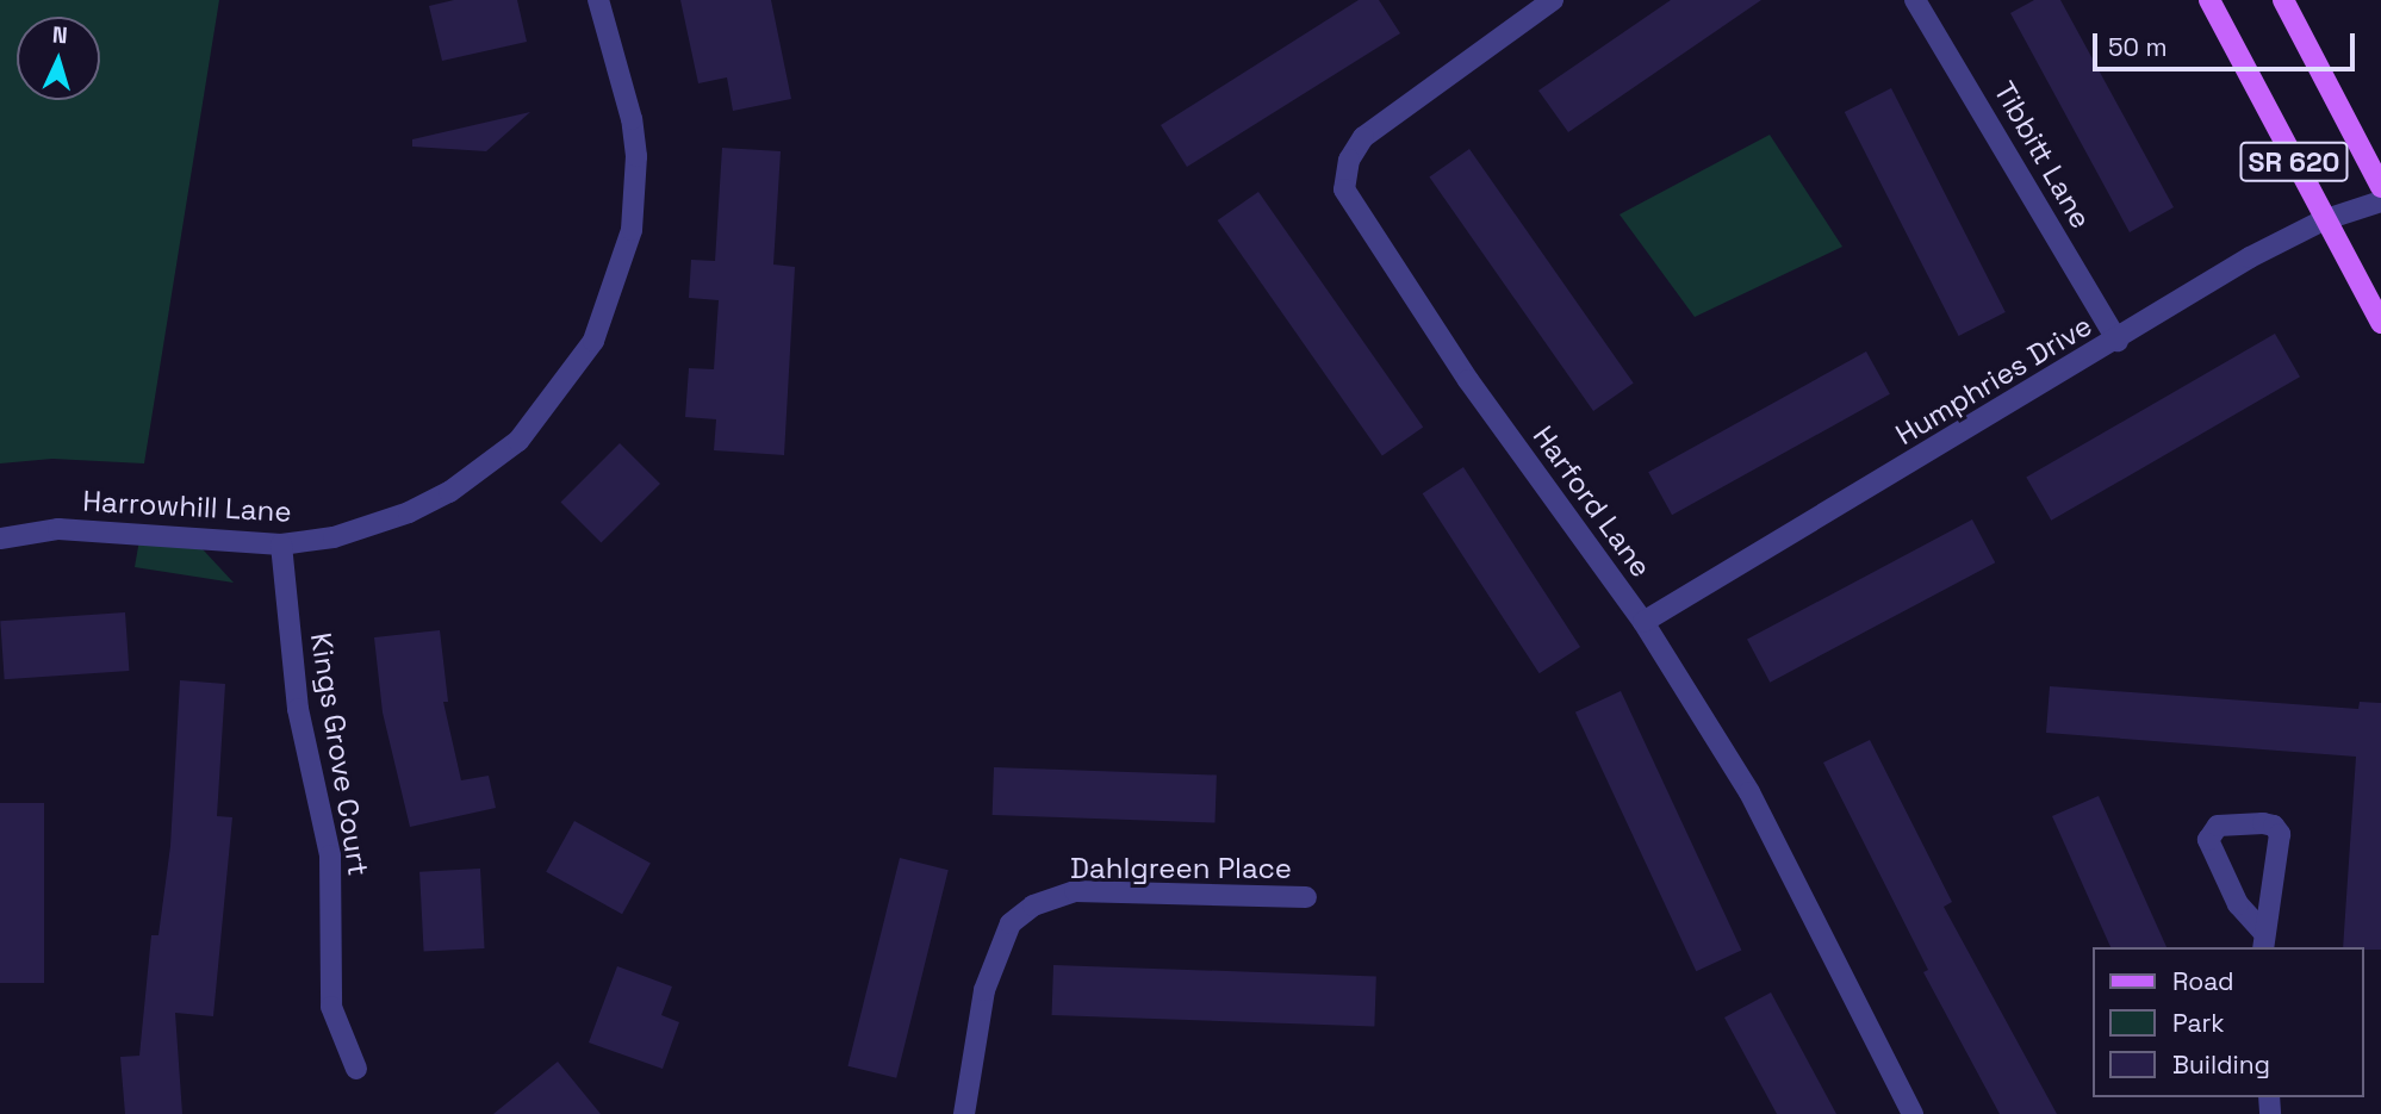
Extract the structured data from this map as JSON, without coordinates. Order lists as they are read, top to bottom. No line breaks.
{"streets":{"main road":["SR 620"],"street":["Tibbitt Lane","Humphries Drive","Harford Lane","Harrowhill Lane","Kings Grove Court","Dahlgreen Place"]},"crossings":[["Tibbitt Lane","Humphries Drive"],["SR 620","Humphries Drive"],["Humphries Drive","Harford Lane"],["Harrowhill Lane","Kings Grove Court"]],"legend":["Road","Park","Building"],"scale_bar":"50 m","north":"top"}
